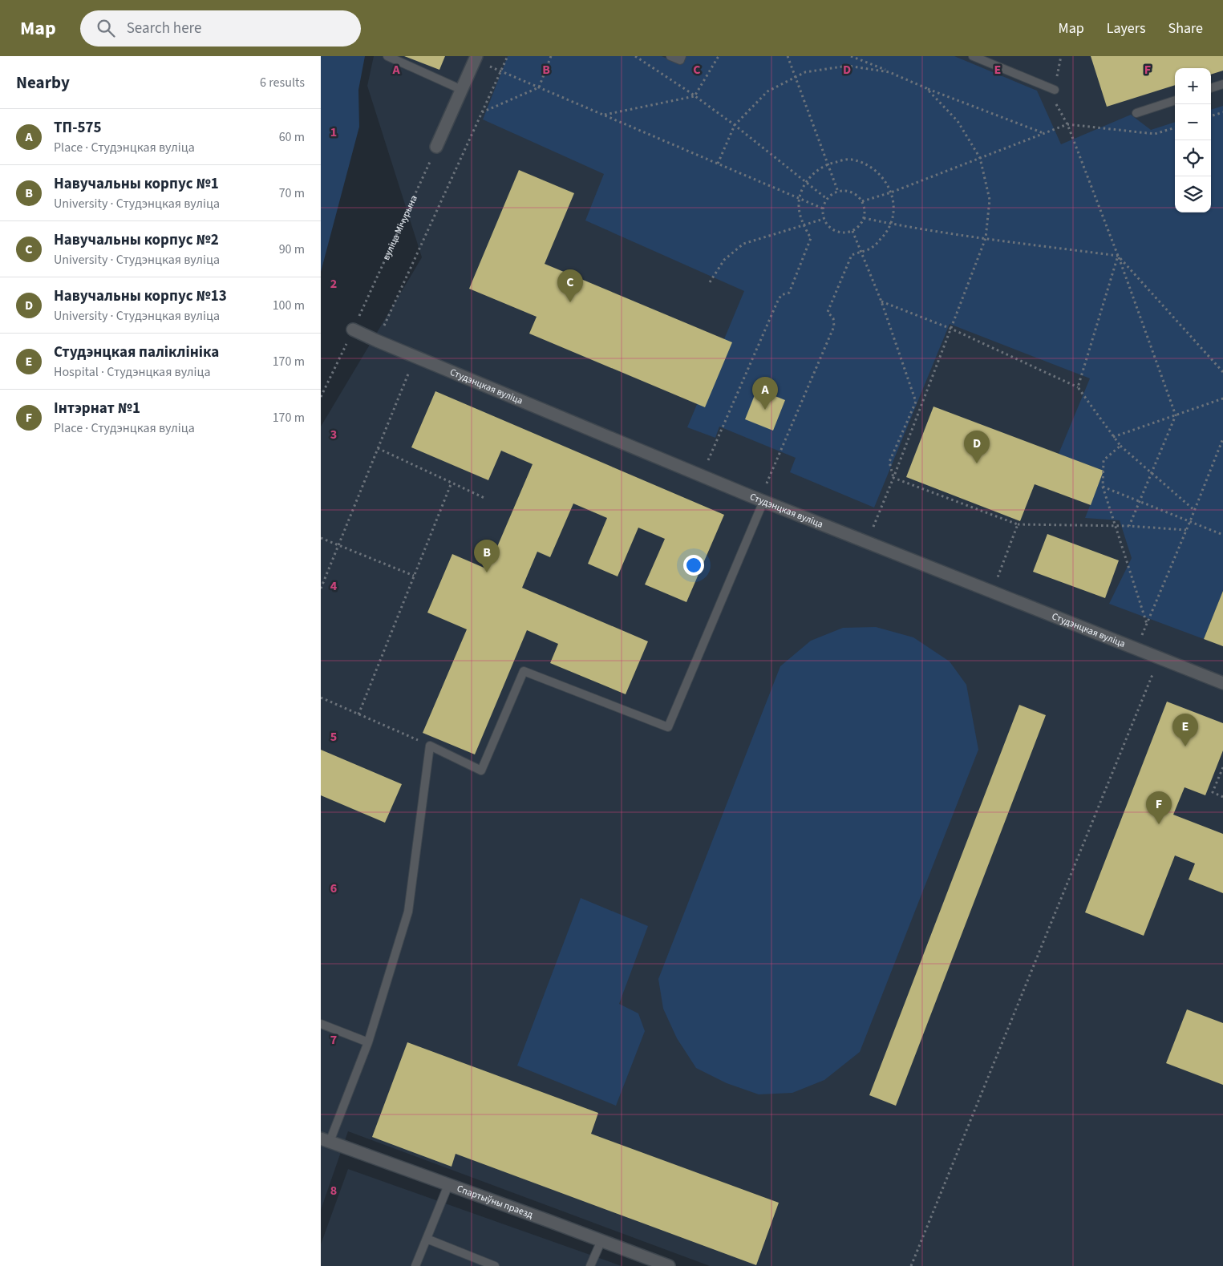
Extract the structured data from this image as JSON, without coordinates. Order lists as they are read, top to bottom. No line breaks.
{"streets":{"street":["Студэнцкая вуліца","Спартыўны праезд"],"path":["вуліца Мічурына"]},"crossings":[["вуліца Мічурына","Студэнцкая вуліца"]],"page":{"header":"Map","search":"Search here","nav":["Map","Layers","Share"],"heading":["Nearby","6 results"],"map_buttons":["+","−"],"list":[{"mark":"A","name":"ТП-575","note":"Place · Студэнцкая вуліца","value":"60 m"},{"mark":"B","name":"Навучальны корпус №1","note":"University · Студэнцкая вуліца","value":"70 m"},{"mark":"C","name":"Навучальны корпус №2","note":"University · Студэнцкая вуліца","value":"90 m"},{"mark":"D","name":"Навучальны корпус №13","note":"University · Студэнцкая вуліца","value":"100 m"},{"mark":"E","name":"Студэнцкая паліклініка","note":"Hospital · Студэнцкая вуліца","value":"170 m"},{"mark":"F","name":"Інтэрнат №1","note":"Place · Студэнцкая вуліца","value":"170 m"}],"pins":["C","A","D","B","E","F"]},"grid":{"columns":["A","B","C","D","E","F"],"rows":["1","2","3","4","5","6","7","8"]}}
